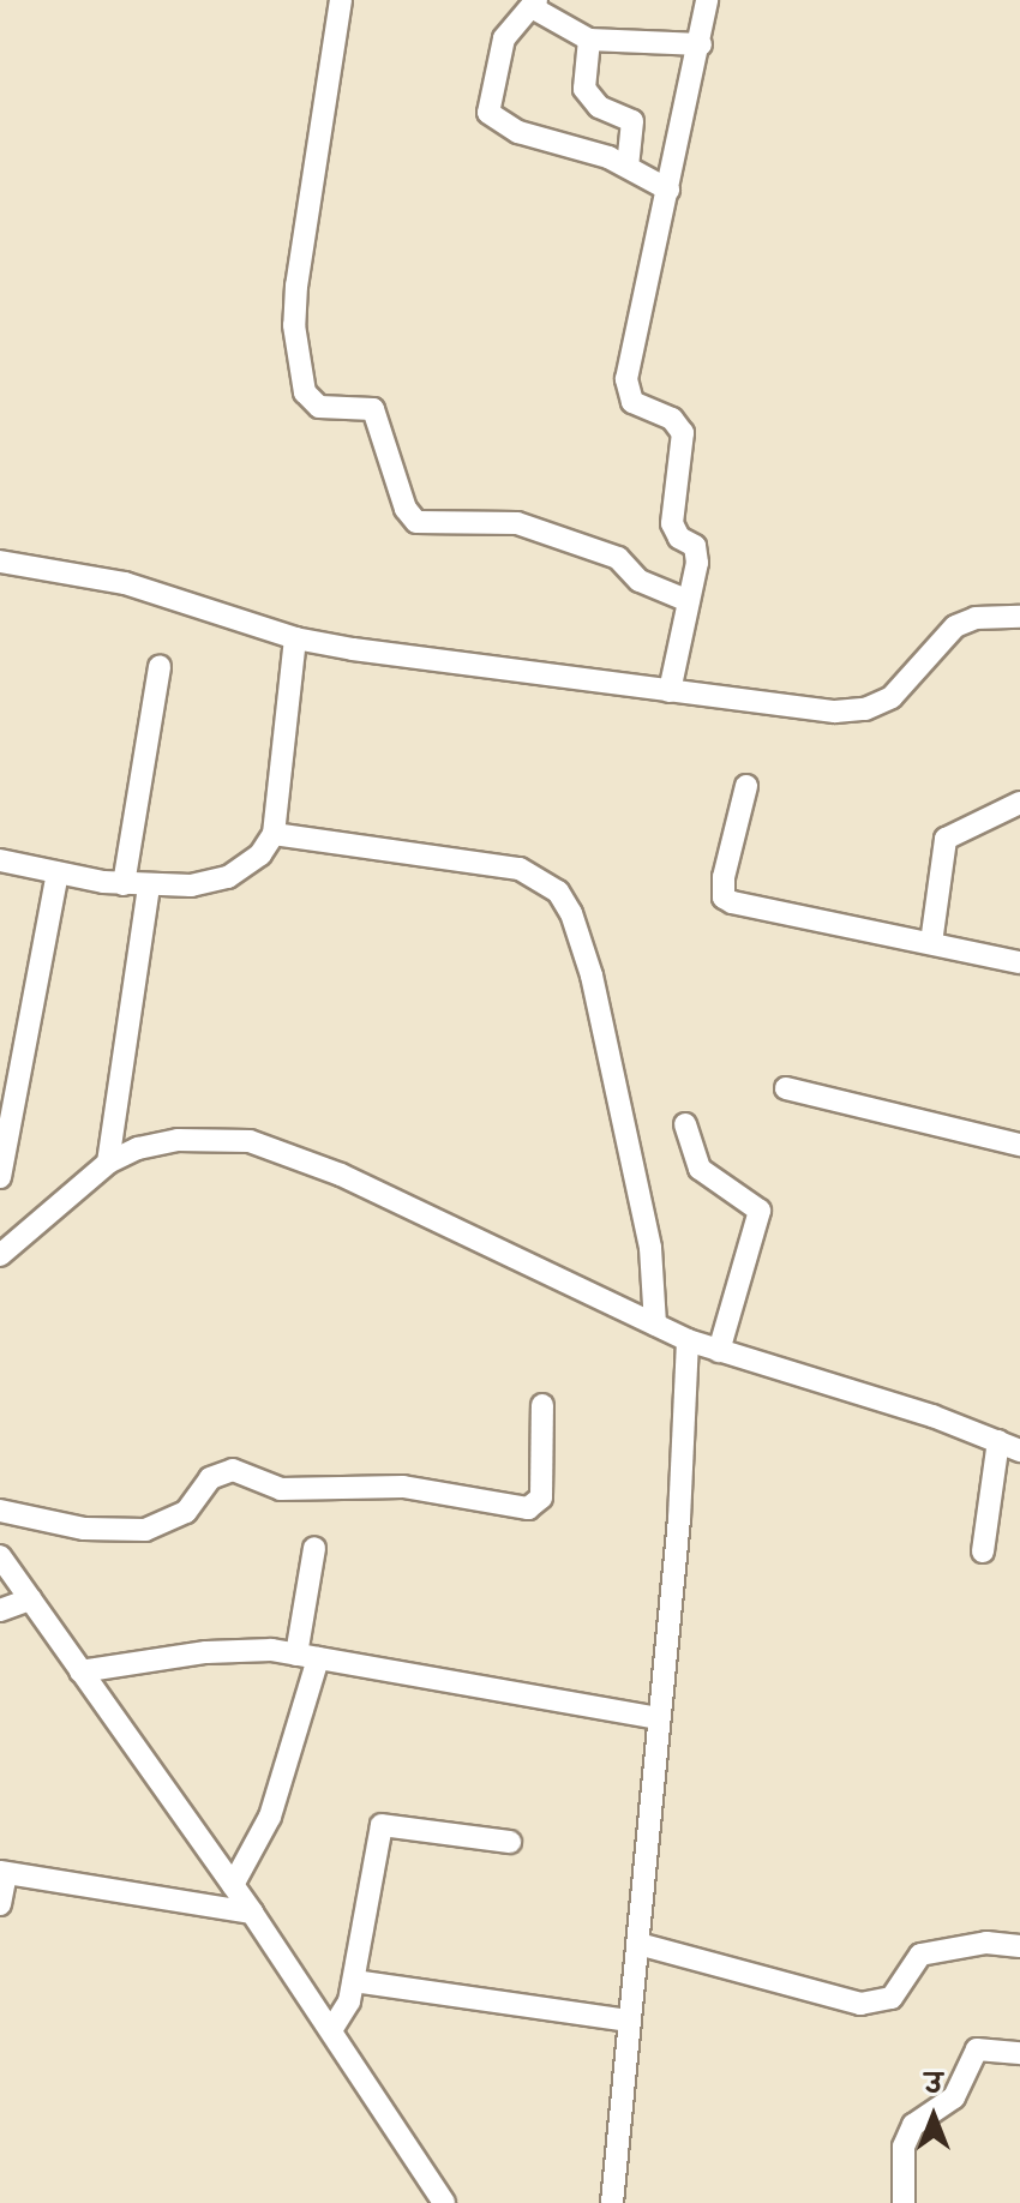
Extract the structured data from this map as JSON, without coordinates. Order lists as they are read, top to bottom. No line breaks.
{"north":"top"}
